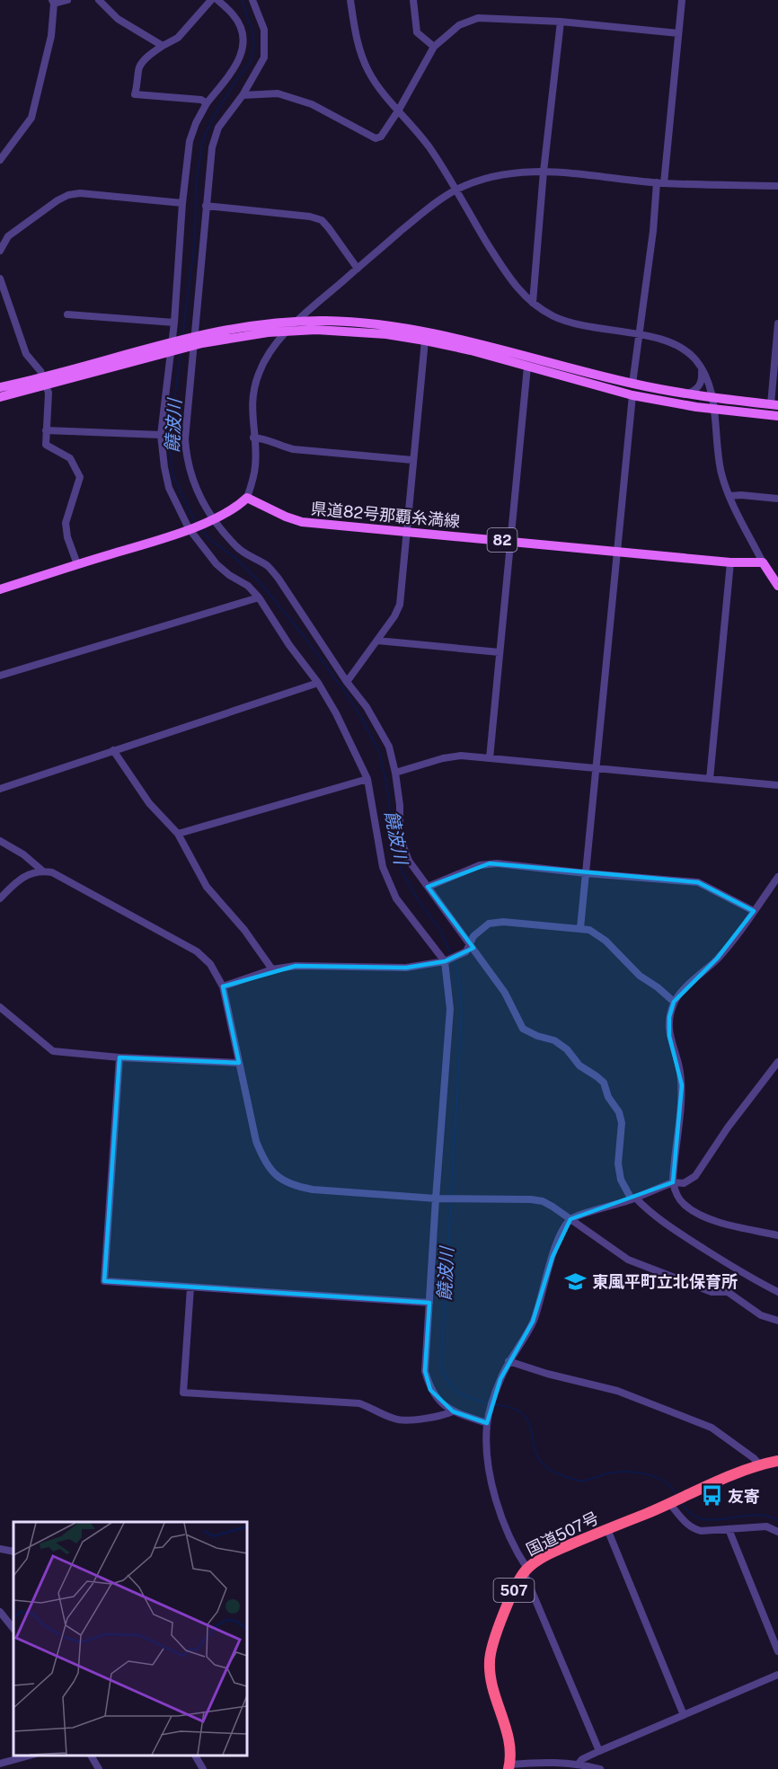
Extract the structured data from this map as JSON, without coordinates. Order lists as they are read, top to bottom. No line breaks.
{"streets":{"highway":["国道507号","507"],"main road":["県道82号那覇糸満線","82"]},"water":["饒波川"],"places":{"school or university":["東風平町立北保育所"],"bus stop":["友寄"]}}
